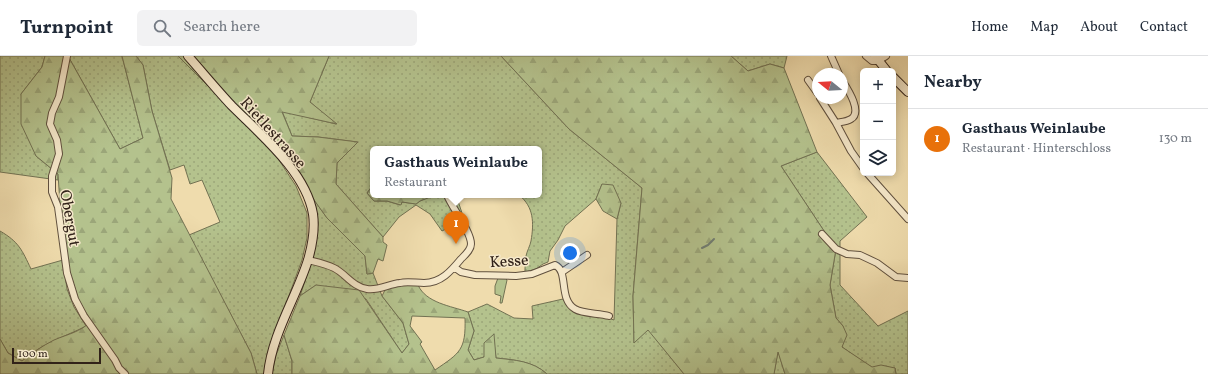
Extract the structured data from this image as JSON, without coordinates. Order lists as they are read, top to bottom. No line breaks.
{"streets":{"street":["Rietlestrasse","Obergut","Kesse"]},"scale_bar":"100 m","north":"left","page":{"header":"Turnpoint","search":"Search here","nav":["Home","Map","About","Contact"],"heading":"Nearby","map_buttons":["+","−"],"list":[{"mark":"1","name":"Gasthaus Weinlaube","note":"Restaurant · Hinterschloss","value":"130 m"}],"popup":["Gasthaus Weinlaube","Restaurant"],"pins":"1","scale":"100 m"}}
